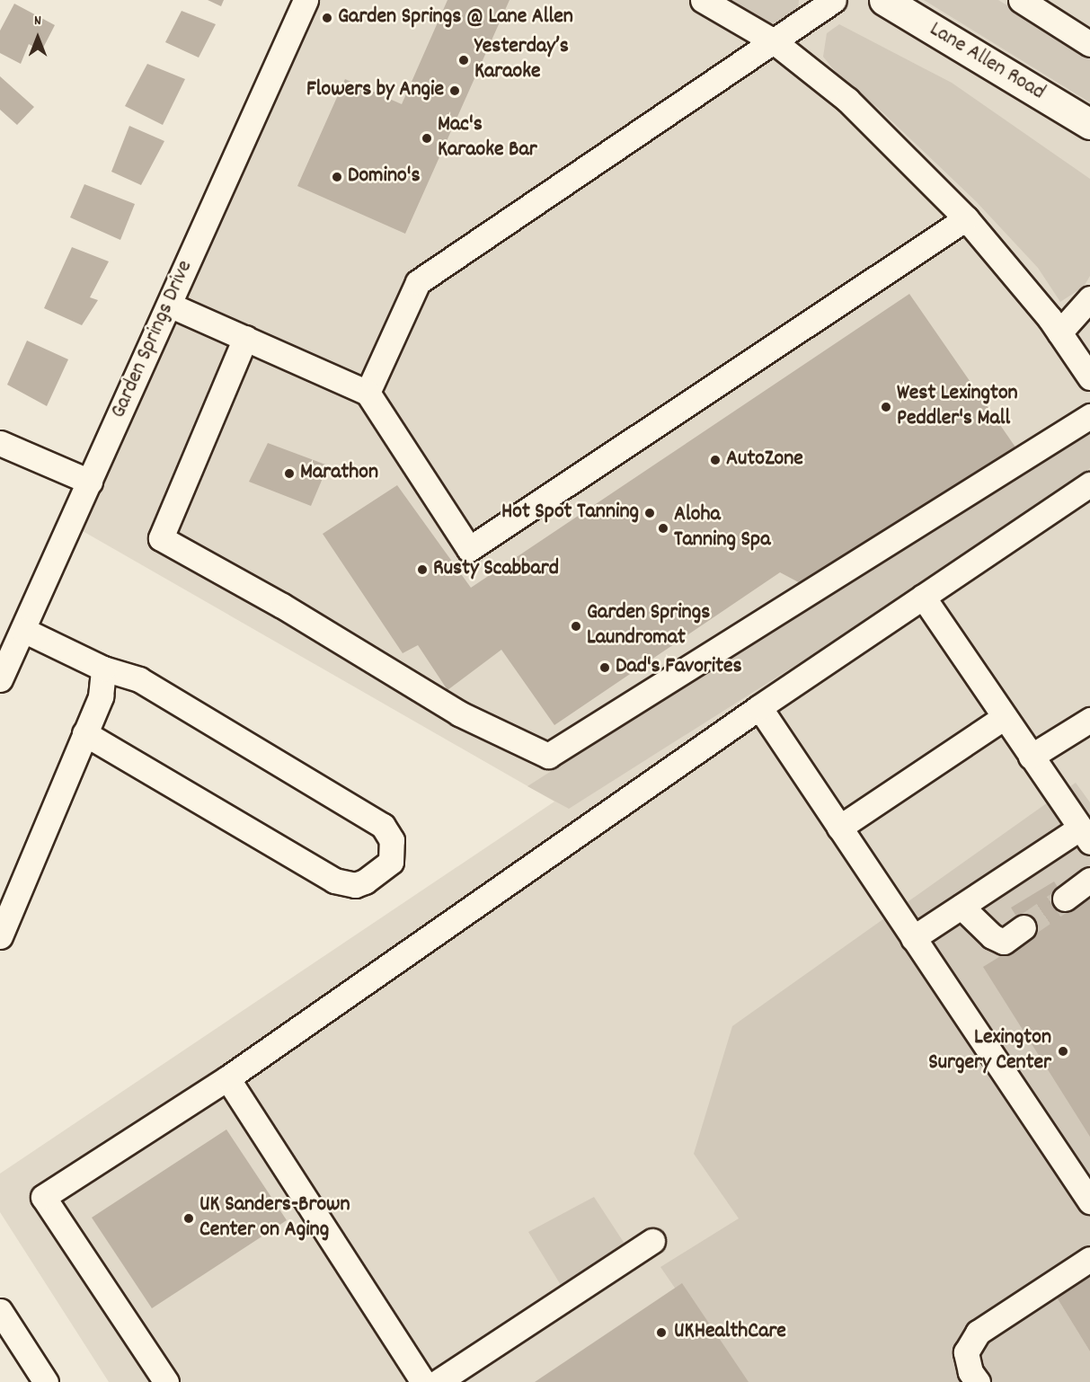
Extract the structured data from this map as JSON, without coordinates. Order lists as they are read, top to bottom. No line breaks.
{"streets":{"main road":["Lane Allen Road"],"street":["Garden Springs Drive"]},"places":["Garden Springs @ Lane Allen","Yesterday’s Karaoke","Flowers by Angie","Mac's Karaoke Bar","Domino's","West Lexington Peddler's Mall","AutoZone","Marathon","Hot Spot Tanning","Aloha Tanning Spa","Rusty Scabbard","Garden Springs Laundromat","Dad's Favorites","Lexington Surgery Center","UK Sanders-Brown Center on Aging","UKHealthCare"],"north":"top"}
